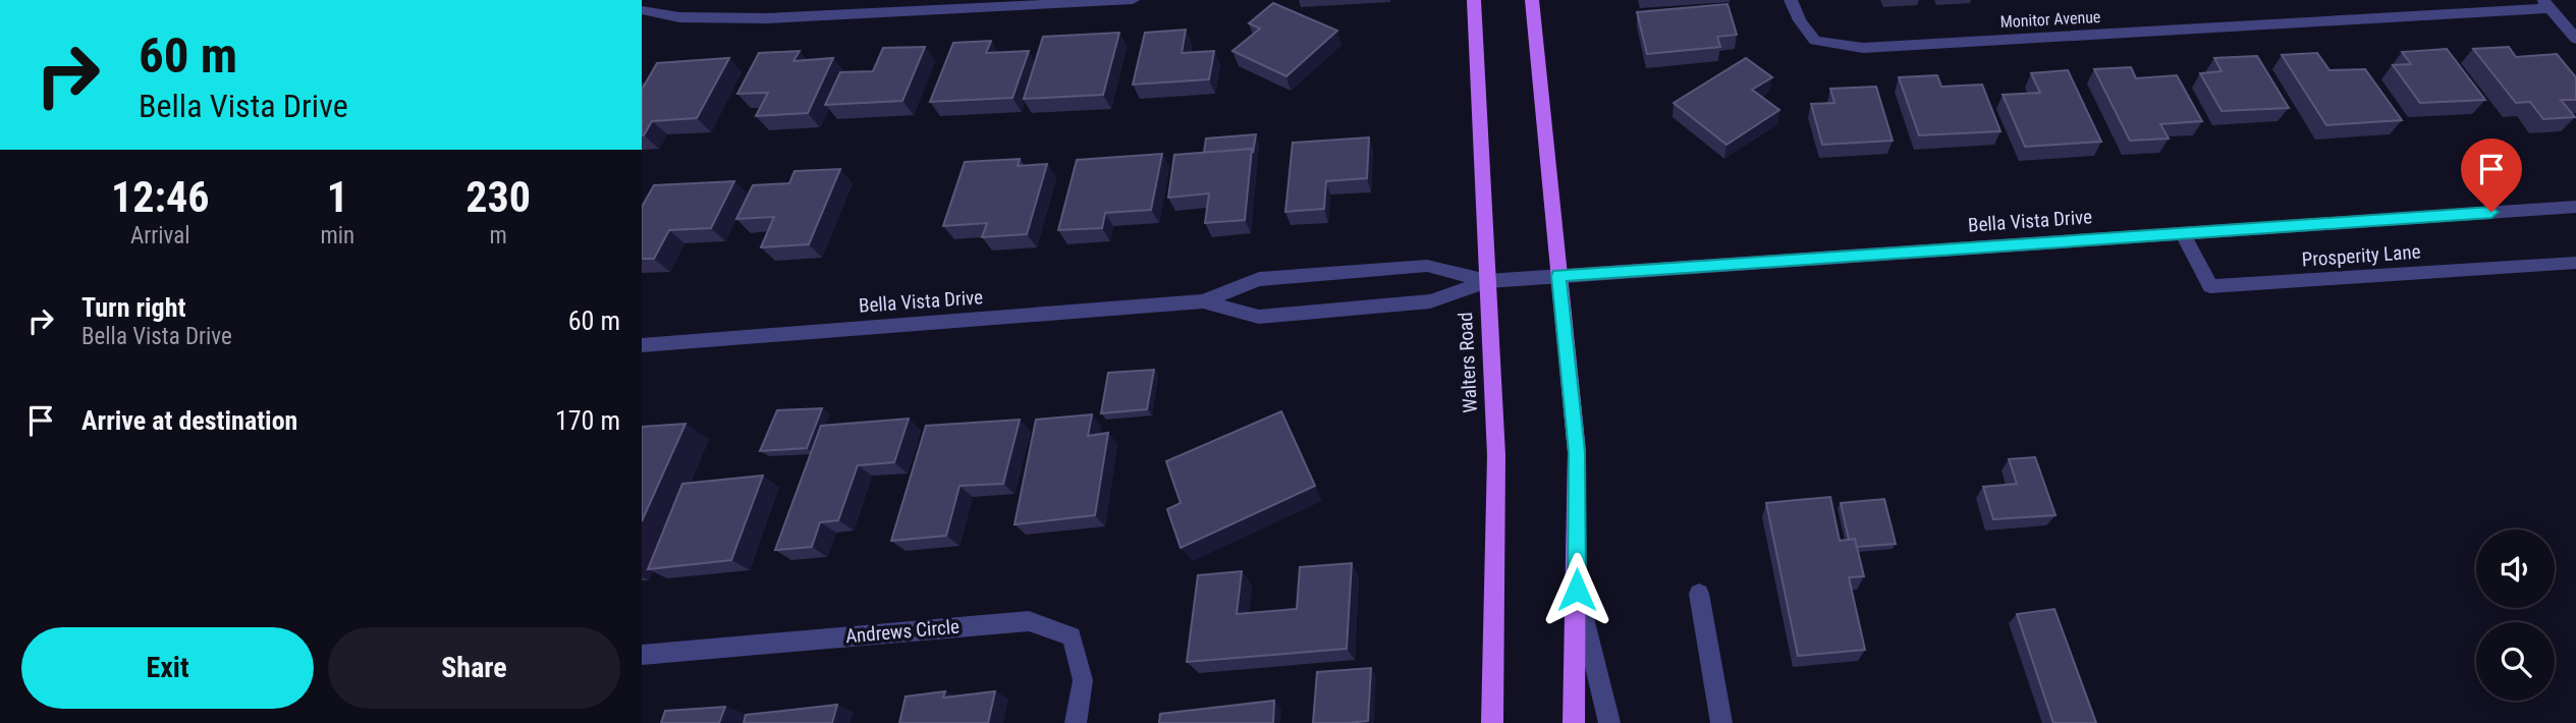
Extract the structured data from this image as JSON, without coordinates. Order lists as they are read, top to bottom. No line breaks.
{"streets":{"main road":["Walters Road"],"street":["Monitor Avenue","Bella Vista Drive","Prosperity Lane","Andrews Circle"]},"crossings":[["Bella Vista Drive","Prosperity Lane"],["Bella Vista Drive","Walters Road"]],"page":{"turn":["60 m","Bella Vista Drive"],"eta":["12:46","Arrival","1","min","230","m"],"list":[{"name":"Turn right","note":"Bella Vista Drive","value":"60 m"},{"name":"Arrive at destination","value":"170 m"}],"buttons":["Exit","Share"]}}
